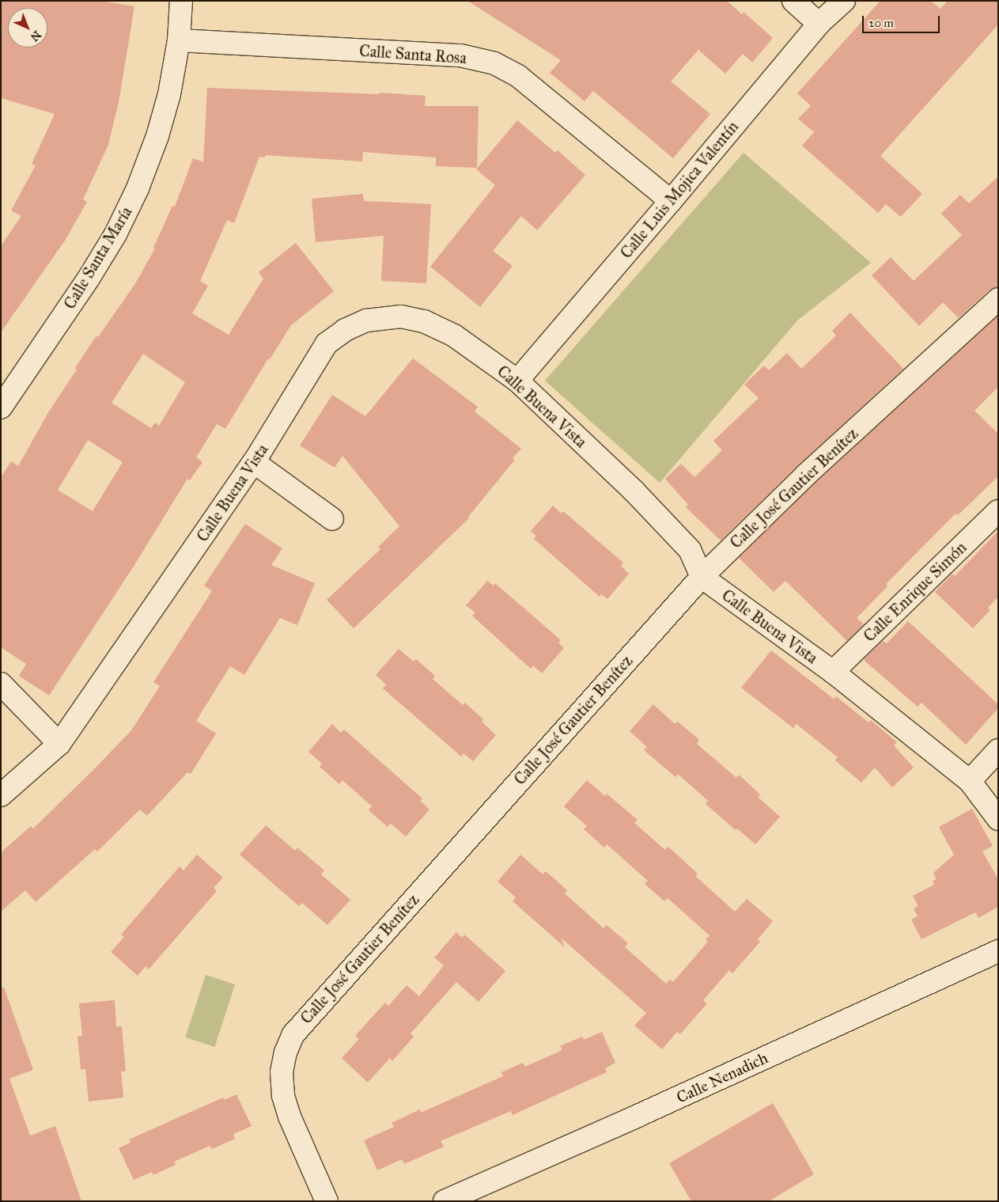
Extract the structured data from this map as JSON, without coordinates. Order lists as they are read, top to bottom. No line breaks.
{"streets":{"street":["Calle Santa Rosa","Calle Luis Mojica Valentín","Calle Santa María","Calle Buena Vista","Calle José Gautier Benítez","Calle Enrique Simón","Calle Nenadich"]},"crossings":[["Calle Santa Rosa","Calle Luis Mojica Valentín"],["Calle Santa Rosa","Calle Santa María"],["Calle Luis Mojica Valentín","Calle Buena Vista"],["Calle Buena Vista","Calle José Gautier Benítez"],["Calle Buena Vista","Calle Enrique Simón"]],"scale_bar":"20 m","north":"bottom right"}
